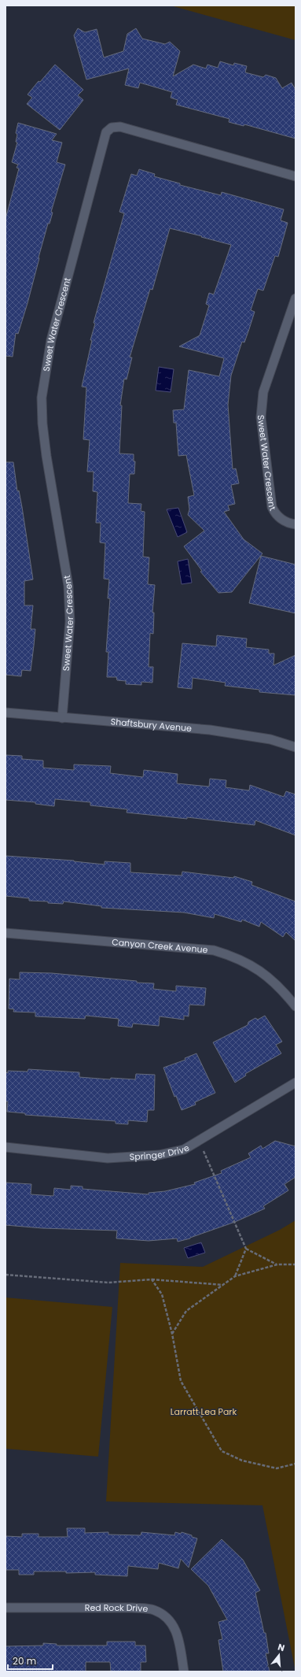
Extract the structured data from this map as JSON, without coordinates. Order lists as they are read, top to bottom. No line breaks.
{"streets":{"street":["Sweet Water Crescent","Shaftsbury Avenue","Canyon Creek Avenue","Springer Drive","Red Rock Drive"]},"crossings":[["Sweet Water Crescent","Shaftsbury Avenue"]],"parks":["Larratt Lea Park"],"scale_bar":"20 m","north":"top"}
